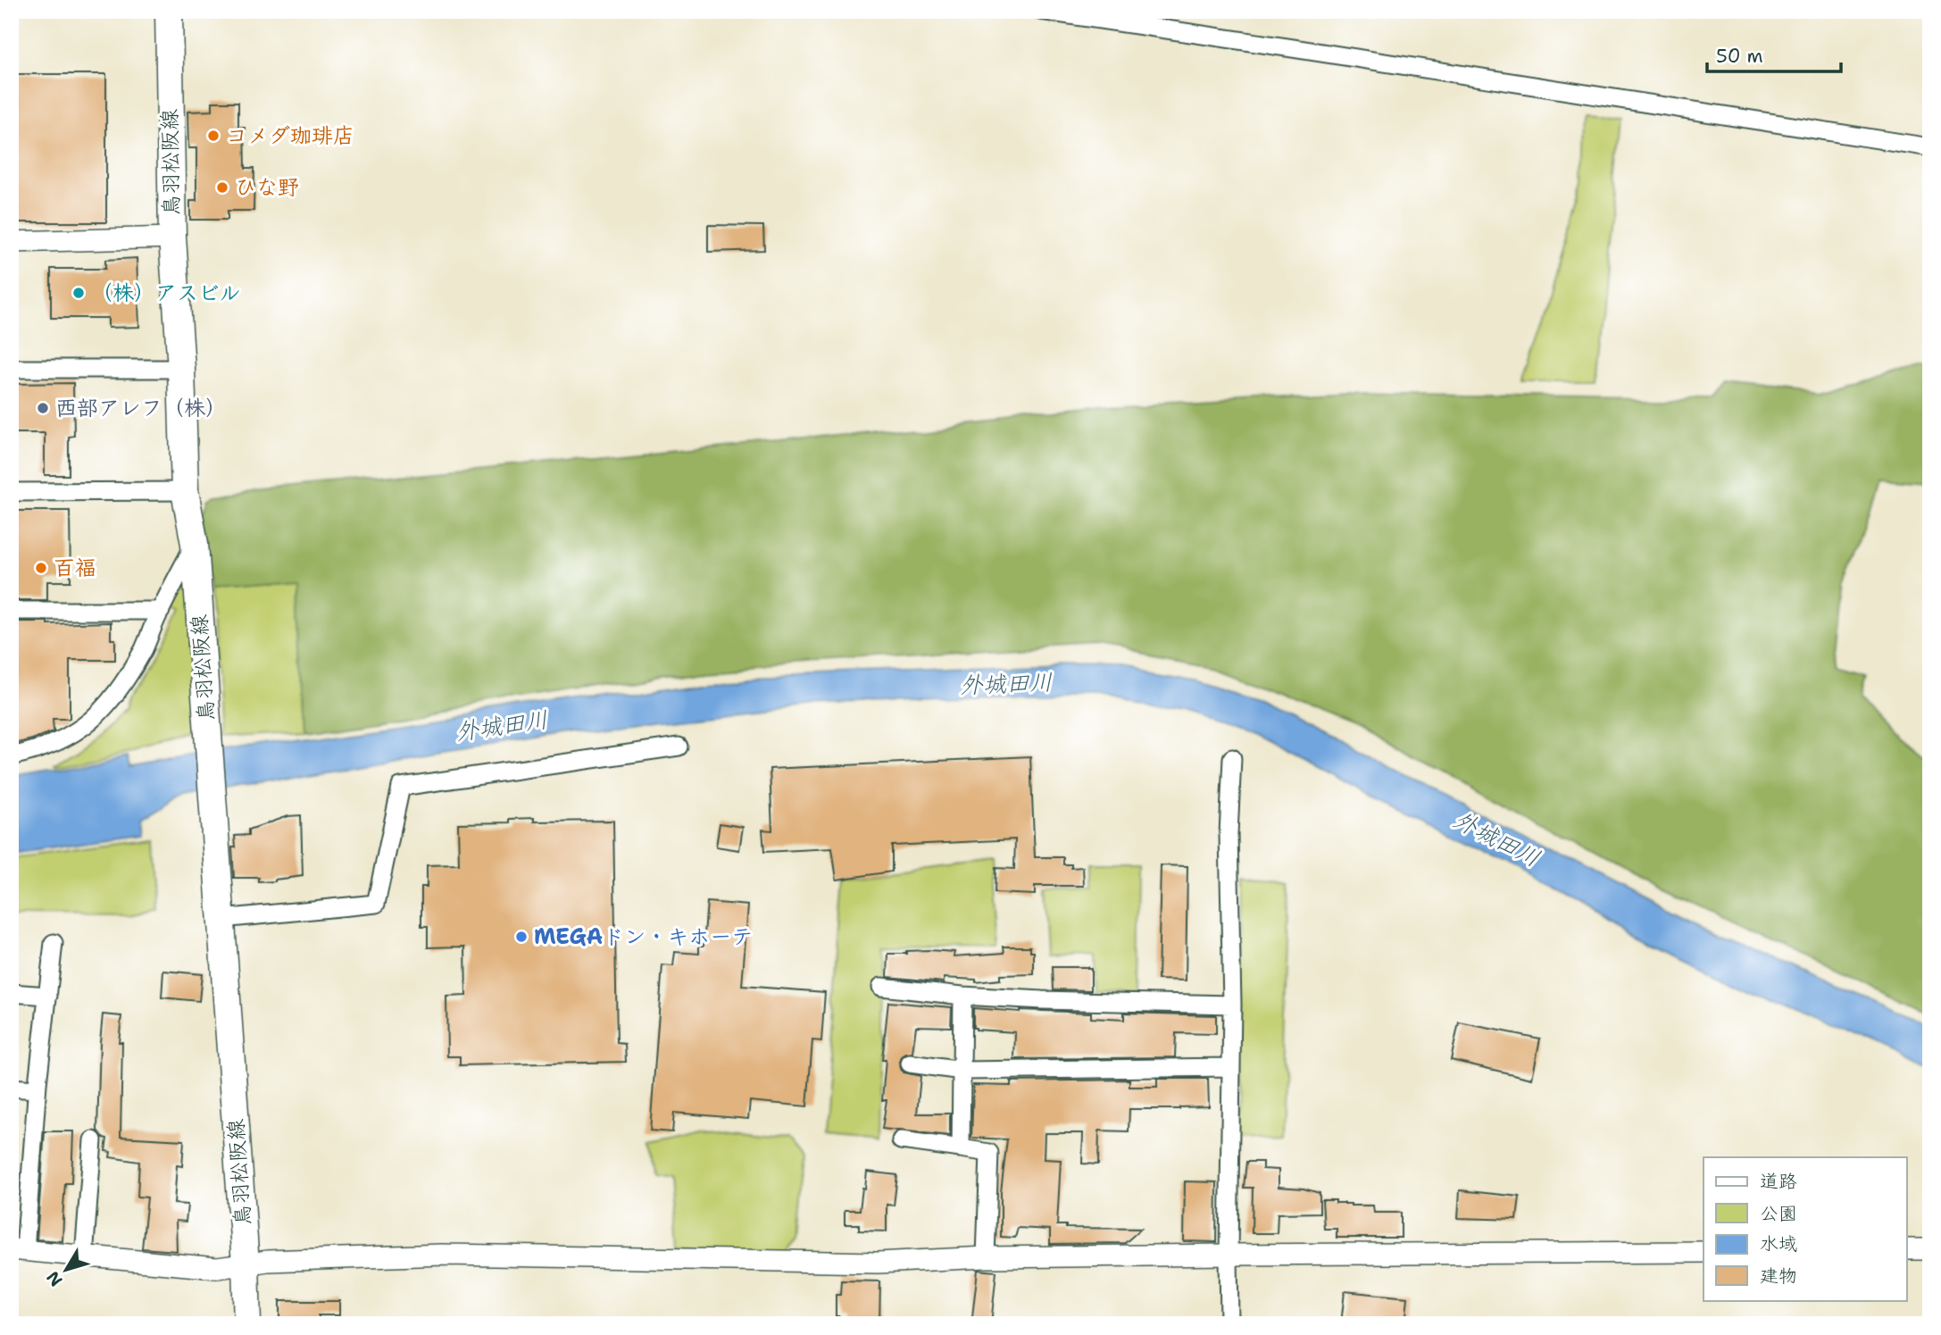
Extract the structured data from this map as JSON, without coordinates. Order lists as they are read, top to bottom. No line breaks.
{"streets":{"main road":["鳥羽松阪線"]},"water":["外城田川"],"places":["コメダ珈琲店","ひな野","（株）アスビル","西部アレフ（株）","百福","MEGAドン・キホーテ"],"legend":["道路","公園","水域","建物"],"scale_bar":"50 m","north":"bottom left"}
